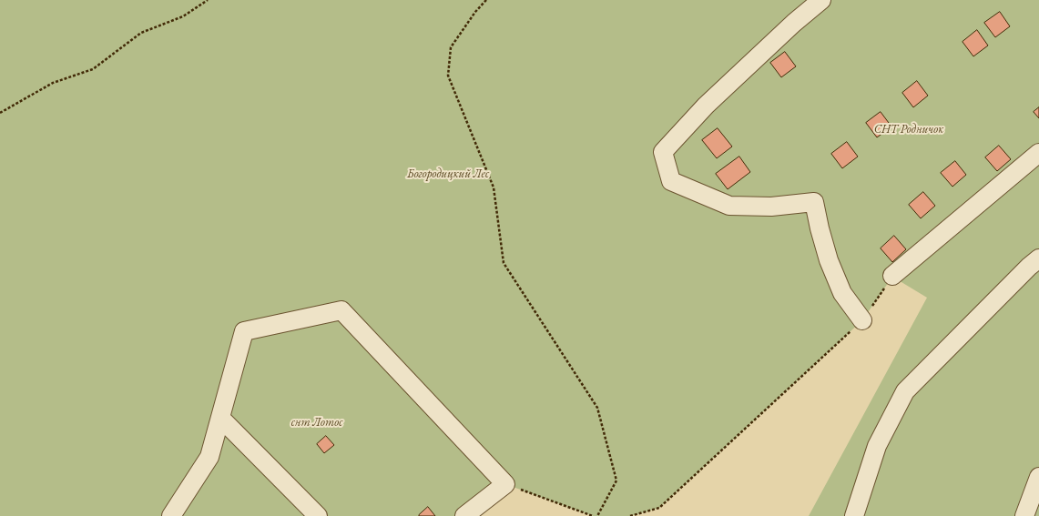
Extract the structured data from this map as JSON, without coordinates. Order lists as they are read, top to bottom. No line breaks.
{"parks":["СНТ Родничок","Богородицкий Лес","снт Лотос"]}
